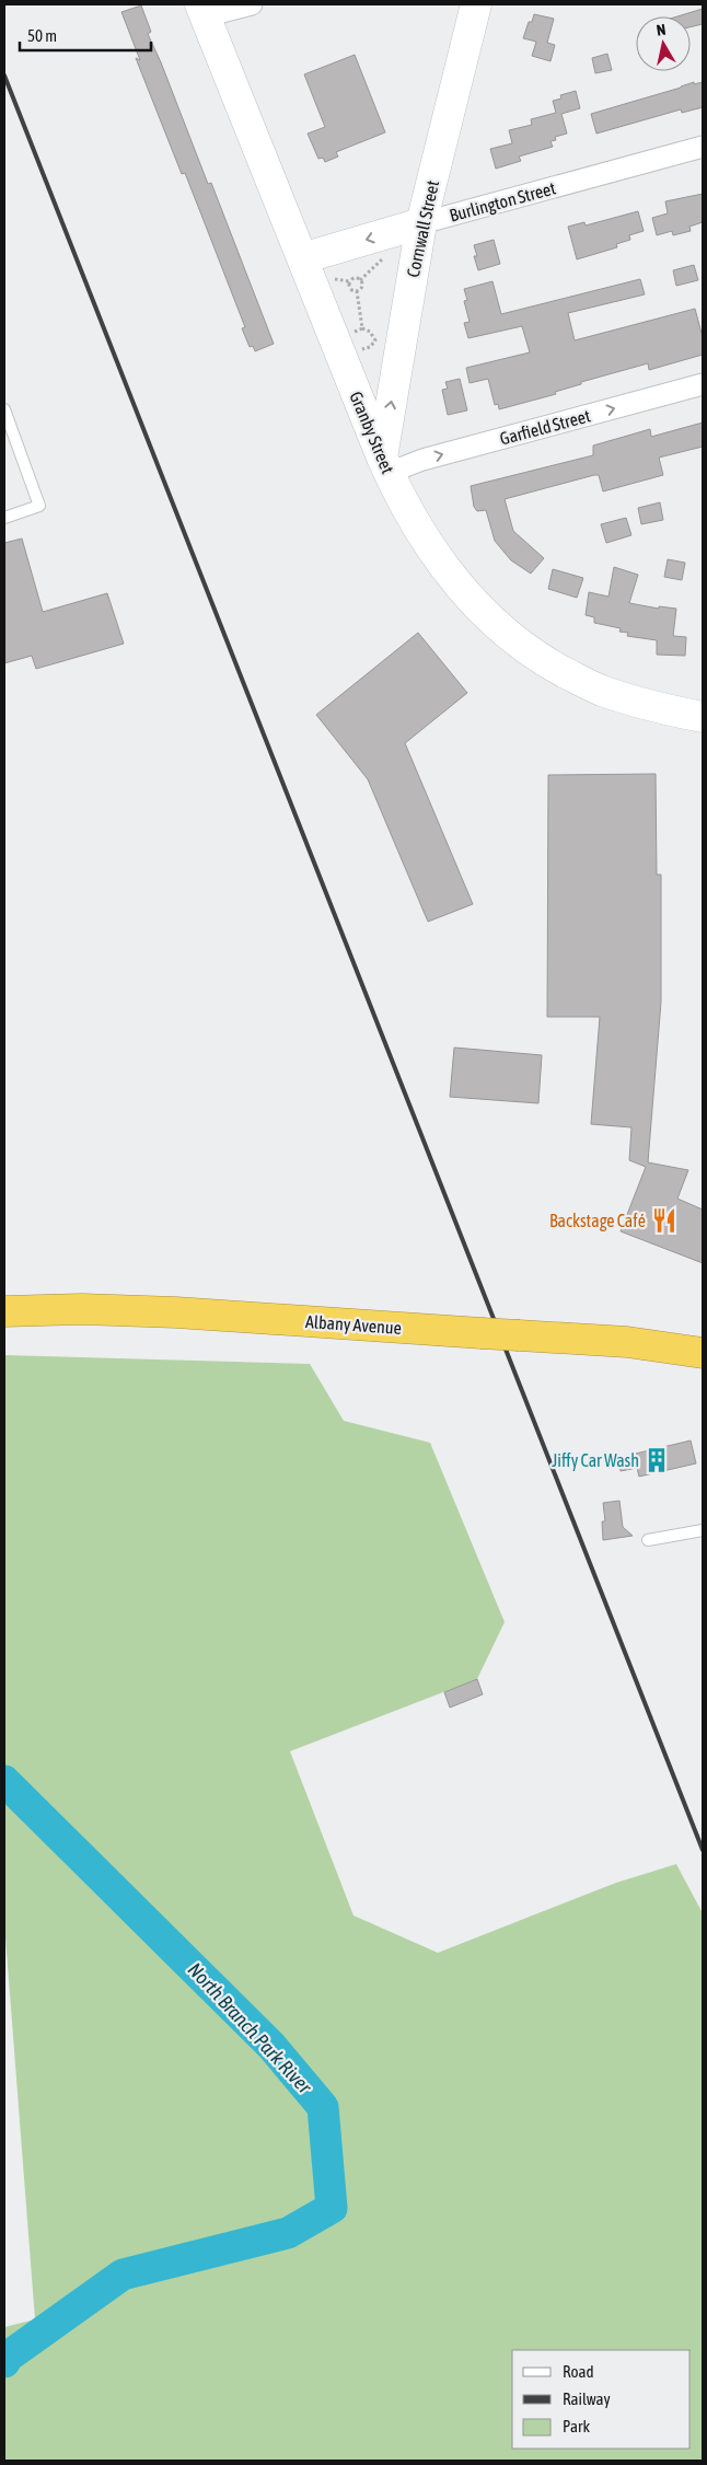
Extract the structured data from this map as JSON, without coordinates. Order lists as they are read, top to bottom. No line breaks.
{"streets":{"highway":["Albany Avenue"],"main road":["Burlington Street","Cornwall Street","Granby Street"],"street":["Garfield Street"]},"crossings":[["Burlington Street","Cornwall Street"],["Burlington Street","Granby Street"],["Cornwall Street","Garfield Street"],["Cornwall Street","Granby Street"],["Garfield Street","Granby Street"]],"one_way":["Cornwall Street","Garfield Street"],"water":["North Branch Park River"],"places":{"restaurant":["Backstage Café"],"building":["Jiffy Car Wash"]},"legend":["Road","Railway","Park"],"scale_bar":"50 m","north":"top"}
